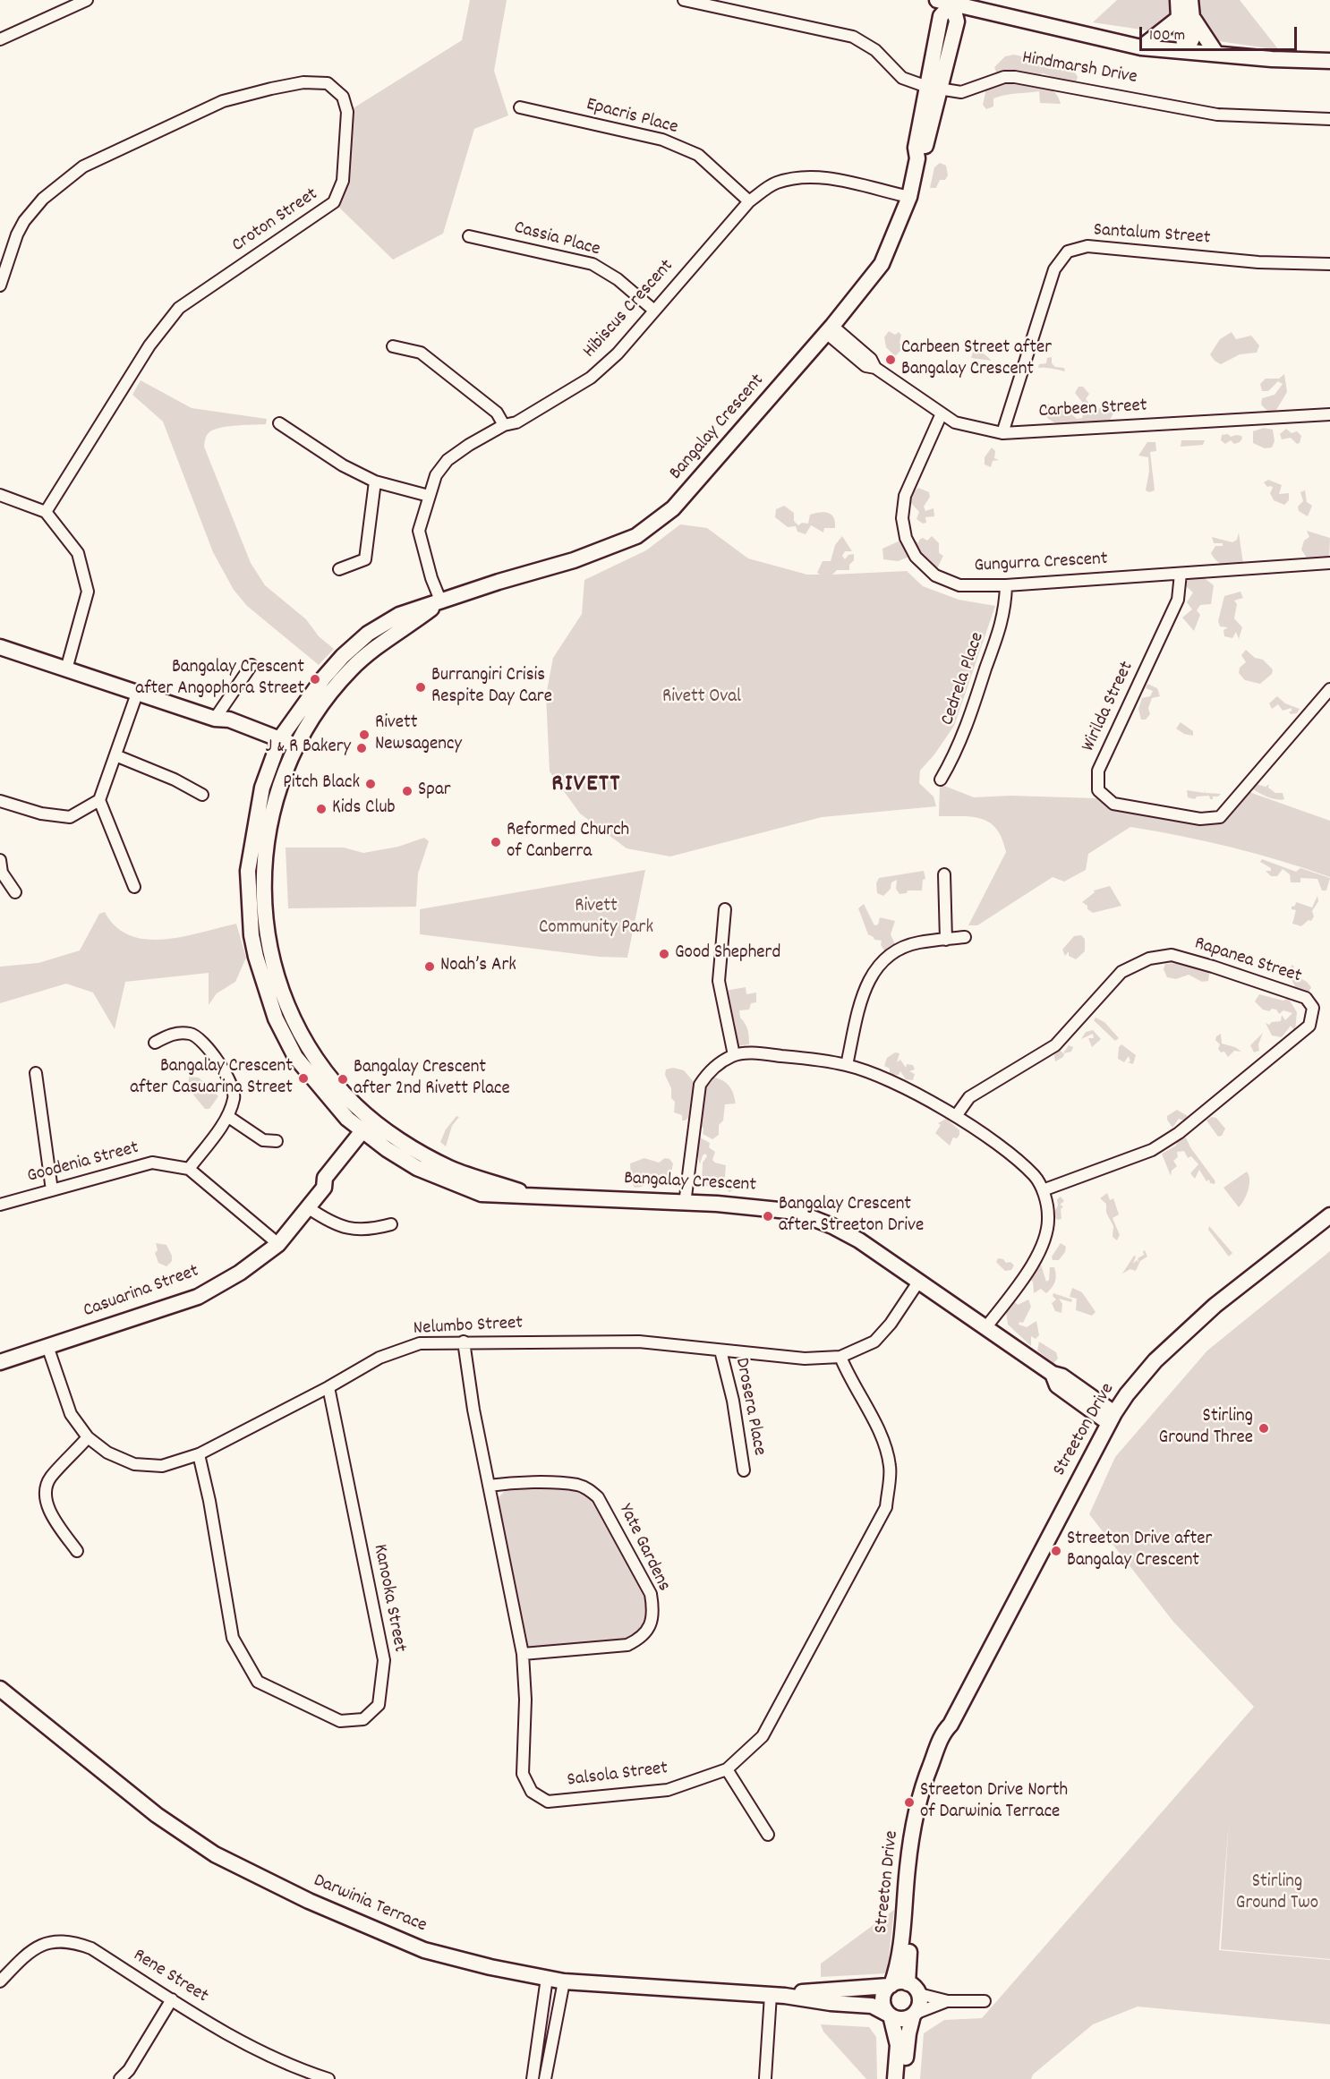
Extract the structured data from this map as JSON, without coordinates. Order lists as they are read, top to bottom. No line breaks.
{"streets":{"street":["Hindmarsh Drive","Epacris Place","Croton Street","Santalum Street","Cassia Place","Hibiscus Crescent","Carbeen Street","Bangalay Crescent","Gungurra Crescent","Cedrela Place","Wirilda Street","Rapanea Street","Goodenia Street","Casuarina Street","Nelumbo Street","Drosera Place","Streeton Drive","Yate Gardens","Kanooka Street","Salsola Street","Darwinia Terrace","Rene Street"]},"crossings":[["Hindmarsh Drive","Bangalay Crescent"],["Epacris Place","Hibiscus Crescent"],["Santalum Street","Carbeen Street"],["Cassia Place","Hibiscus Crescent"],["Hibiscus Crescent","Bangalay Crescent"],["Carbeen Street","Bangalay Crescent"],["Carbeen Street","Gungurra Crescent"],["Bangalay Crescent","Casuarina Street"],["Bangalay Crescent","Nelumbo Street"],["Bangalay Crescent","Streeton Drive"],["Gungurra Crescent","Cedrela Place"],["Gungurra Crescent","Wirilda Street"],["Casuarina Street","Nelumbo Street"],["Nelumbo Street","Drosera Place"],["Nelumbo Street","Kanooka Street"],["Nelumbo Street","Salsola Street"],["Streeton Drive","Darwinia Terrace"],["Yate Gardens","Salsola Street"]],"districts":["RIVETT"],"parks":["Rivett Oval","Rivett Community Park","Stirling Ground Two"],"places":["Carbeen Street after Bangalay Crescent","Bangalay Crescent after Angophora Street","Burrangiri Crisis Respite Day Care","Rivett Newsagency","J & R Bakery","Pitch Black","Spar","Kids Club","Reformed Church of Canberra","Good Shepherd","Noah’s Ark","Bangalay Crescent after Casuarina Street","Bangalay Crescent after 2nd Rivett Place","Bangalay Crescent after Streeton Drive","Stirling Ground Three","Streeton Drive after Bangalay Crescent","Streeton Drive North of Darwinia Terrace"],"scale_bar":"100 m"}
